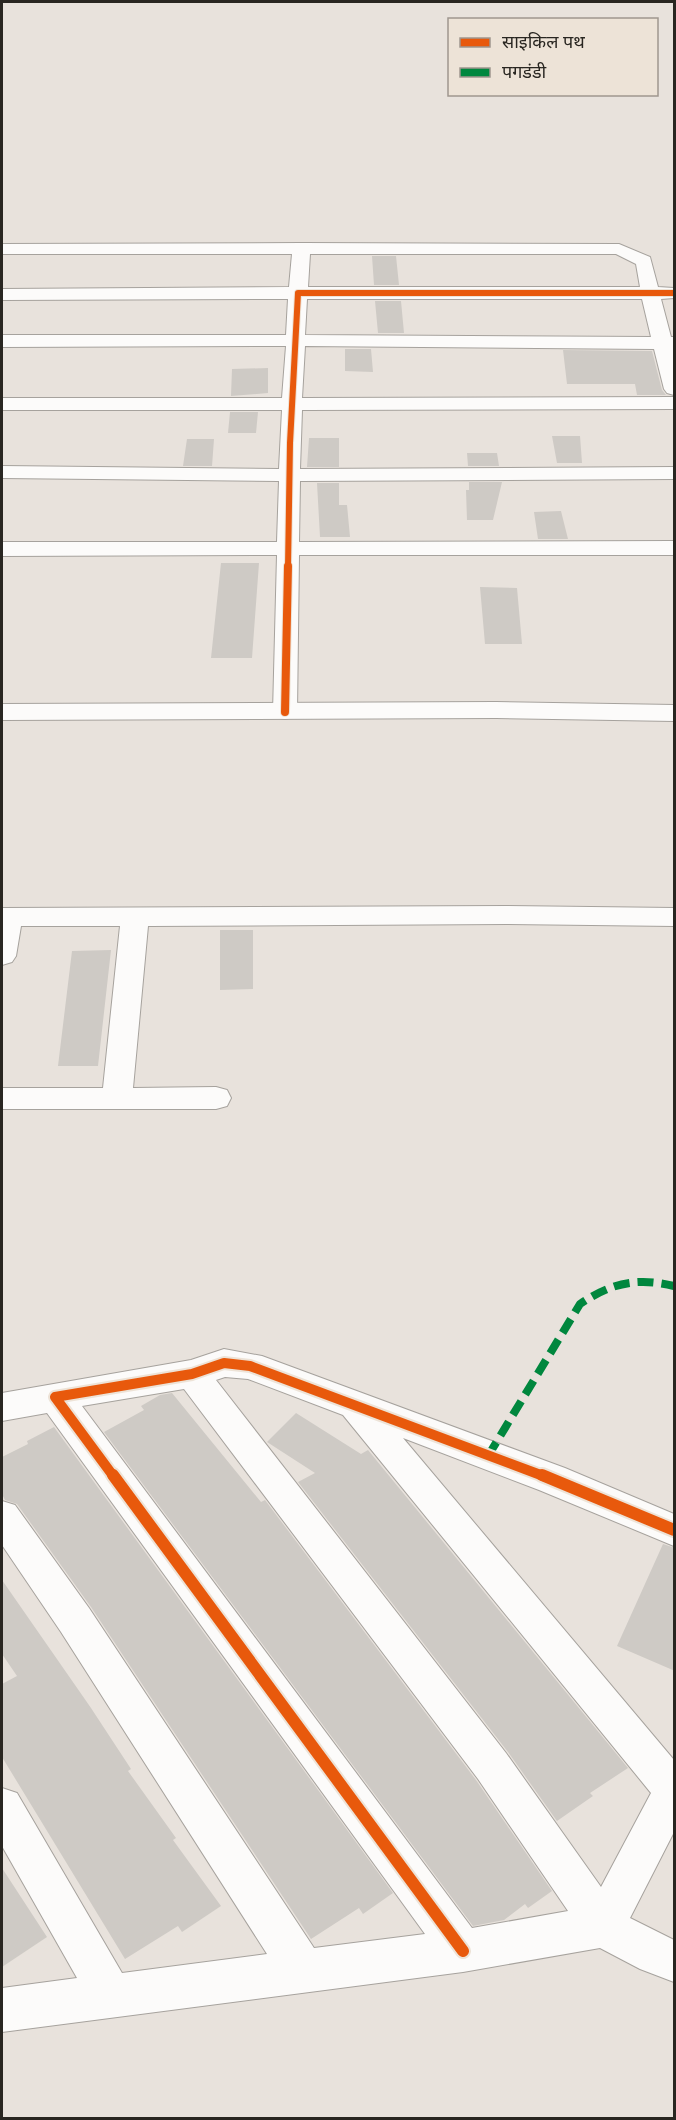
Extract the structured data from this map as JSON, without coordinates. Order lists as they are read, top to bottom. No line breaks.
{"legend":["साइकिल पथ","पगडंडी"]}
